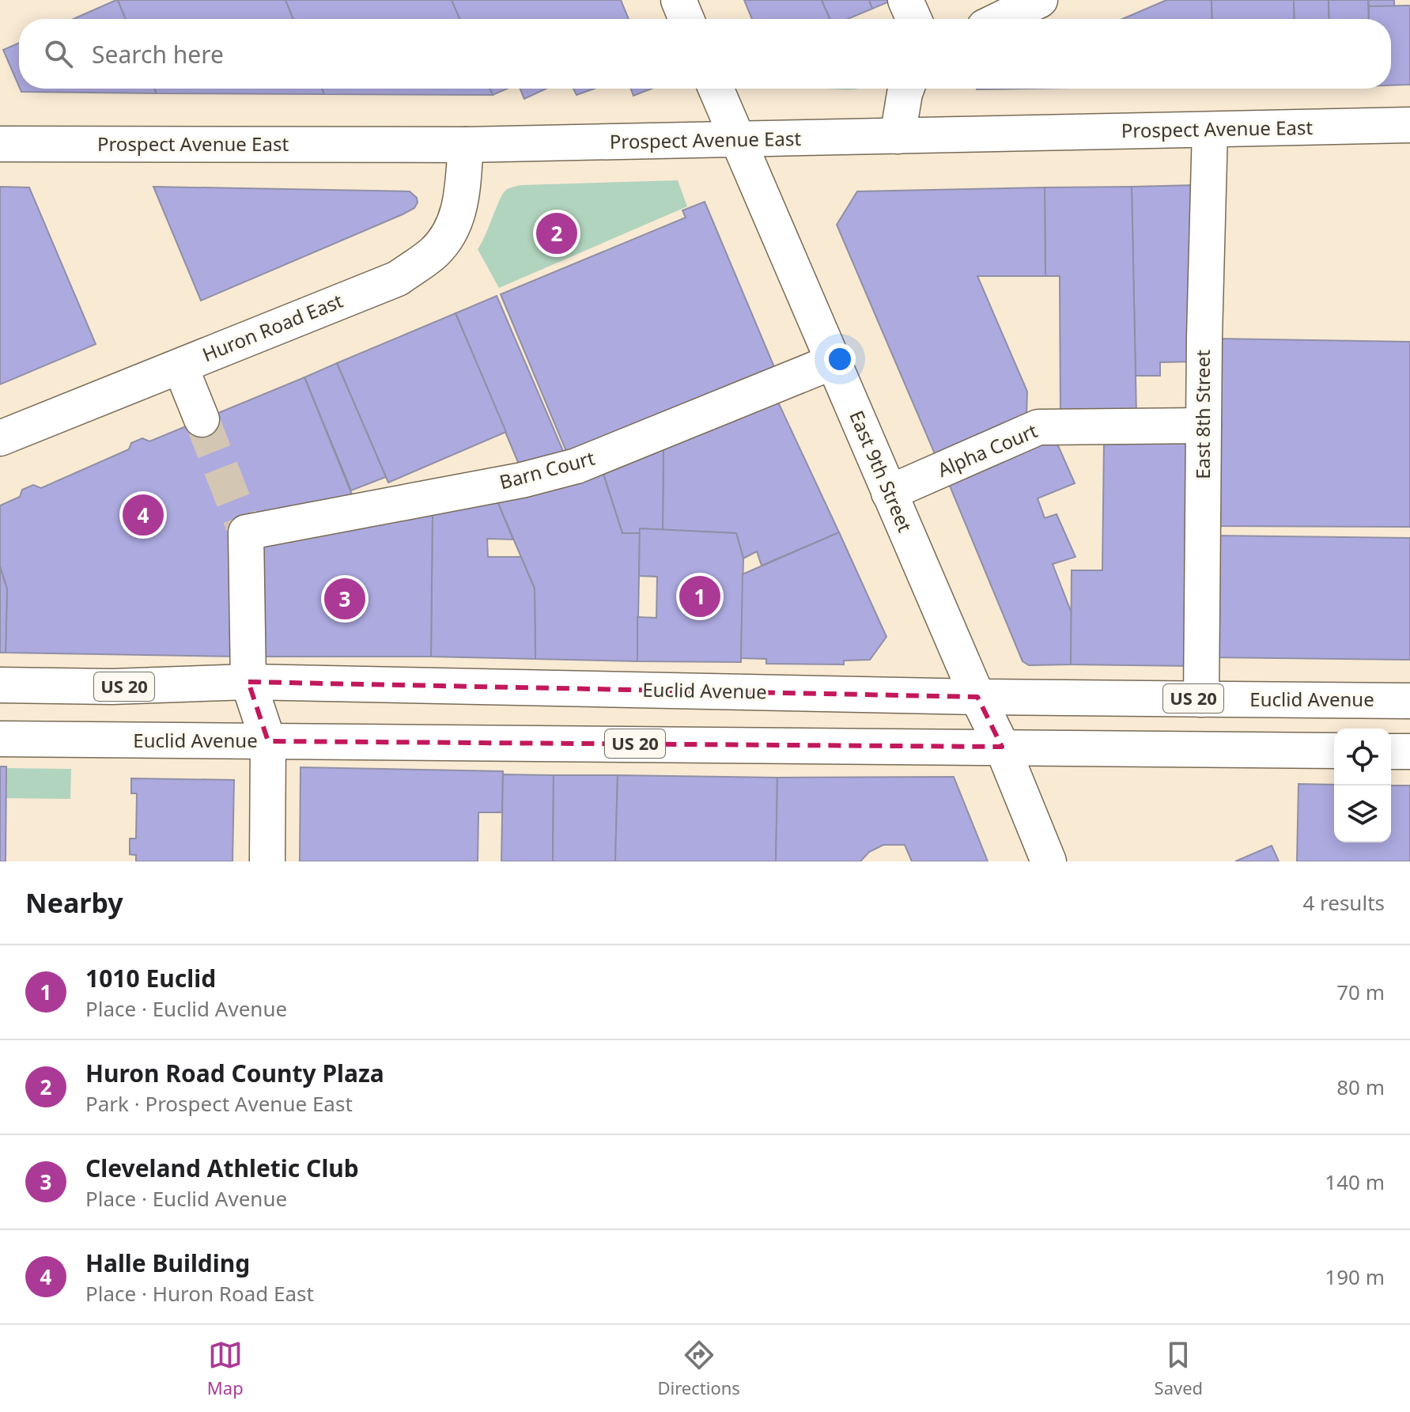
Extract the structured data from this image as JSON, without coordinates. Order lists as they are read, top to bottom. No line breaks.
{"streets":{"main road":["Prospect Avenue East","Huron Road East","East 8th Street","Alpha Court","Barn Court","East 9th Street","US 20","Euclid Avenue"]},"crossings":[["Prospect Avenue East","Huron Road East"],["Prospect Avenue East","East 8th Street"],["Prospect Avenue East","East 9th Street"],["East 8th Street","Alpha Court"],["East 8th Street","Euclid Avenue"],["Alpha Court","East 9th Street"],["Barn Court","East 9th Street"],["Barn Court","Euclid Avenue"],["East 9th Street","Euclid Avenue"]],"page":{"search":"Search here","pins":["2","4","1","3"],"heading":["Nearby","4 results"],"list":[{"mark":"1","name":"1010 Euclid","note":"Place · Euclid Avenue","value":"70 m"},{"mark":"2","name":"Huron Road County Plaza","note":"Park · Prospect Avenue East","value":"80 m"},{"mark":"3","name":"Cleveland Athletic Club","note":"Place · Euclid Avenue","value":"140 m"},{"mark":"4","name":"Halle Building","note":"Place · Huron Road East","value":"190 m"}],"nav":["Map","Directions","Saved"]}}
